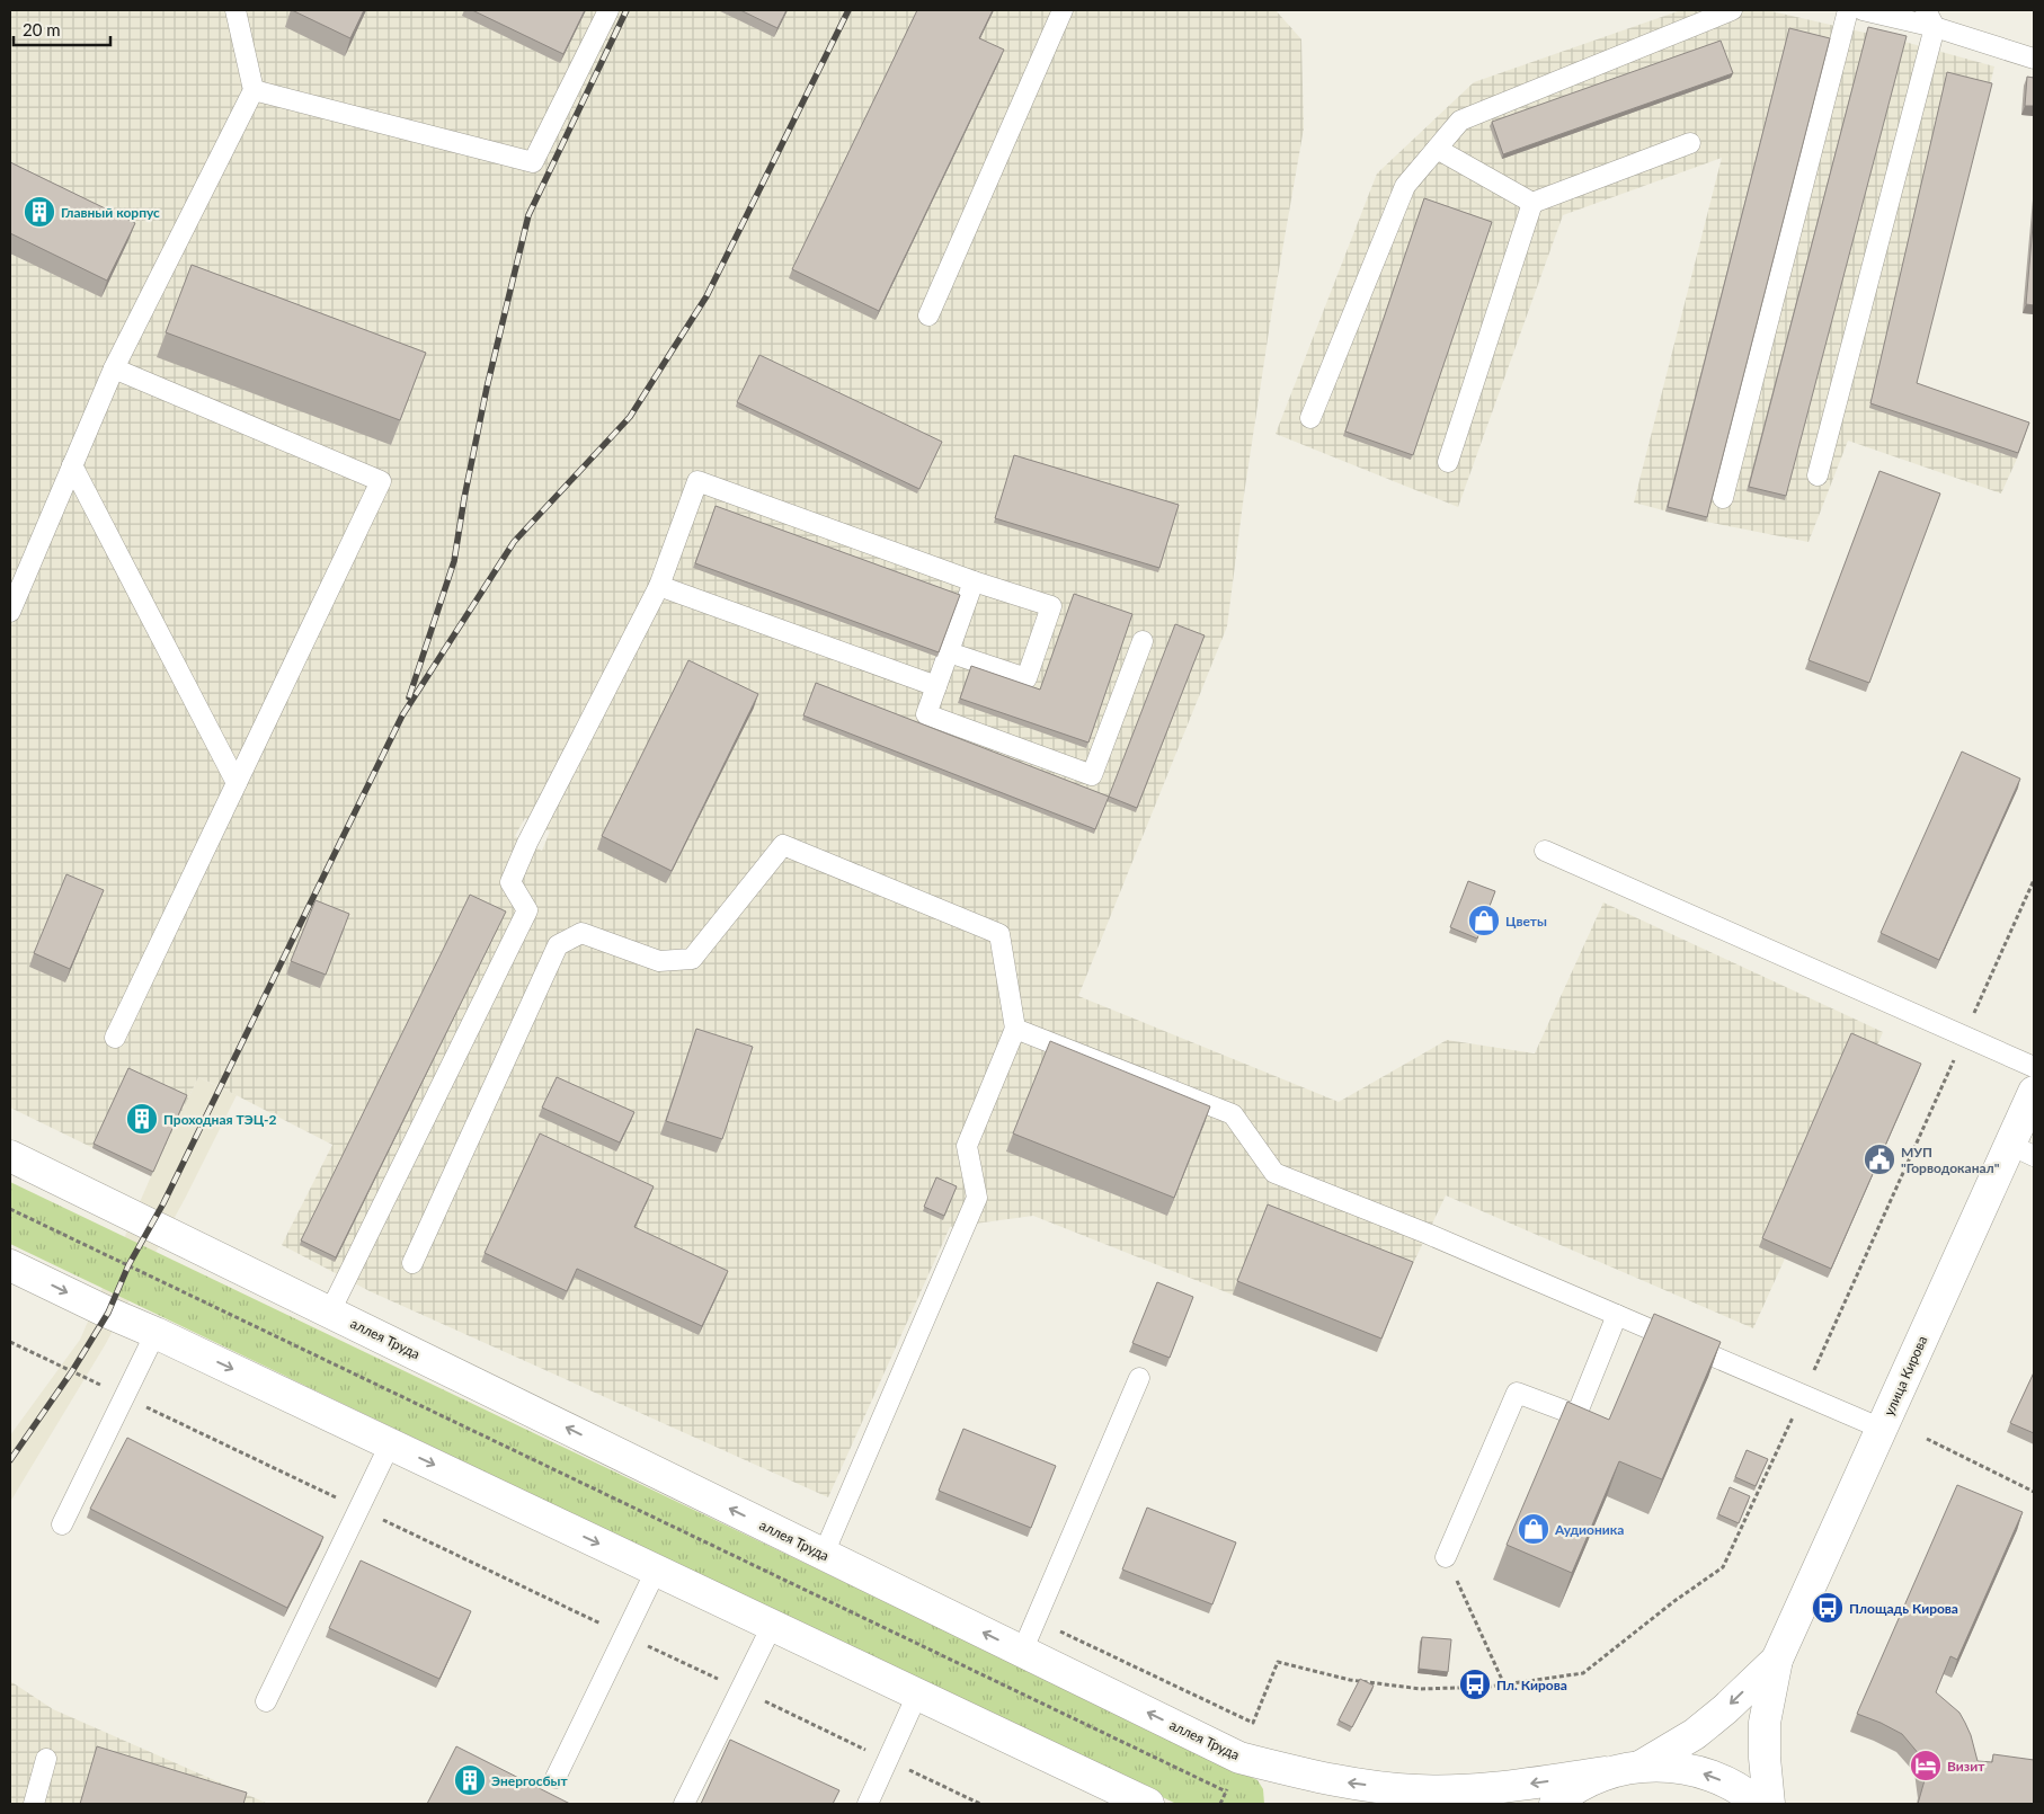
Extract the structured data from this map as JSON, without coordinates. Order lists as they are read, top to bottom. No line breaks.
{"streets":{"street":["аллея Труда","улица Кирова"]},"crossings":[["аллея Труда","улица Кирова"]],"places":{"building":["Главный корпус","Проходная ТЭЦ-2","Энергосбыт"],"shop":["Цветы","Аудионика"],"public building":["МУП \"Горводоканал\""],"bus stop":["Площадь Кирова","Пл. Кирова"],"hotel":["Визит"]},"scale_bar":"20 m"}
